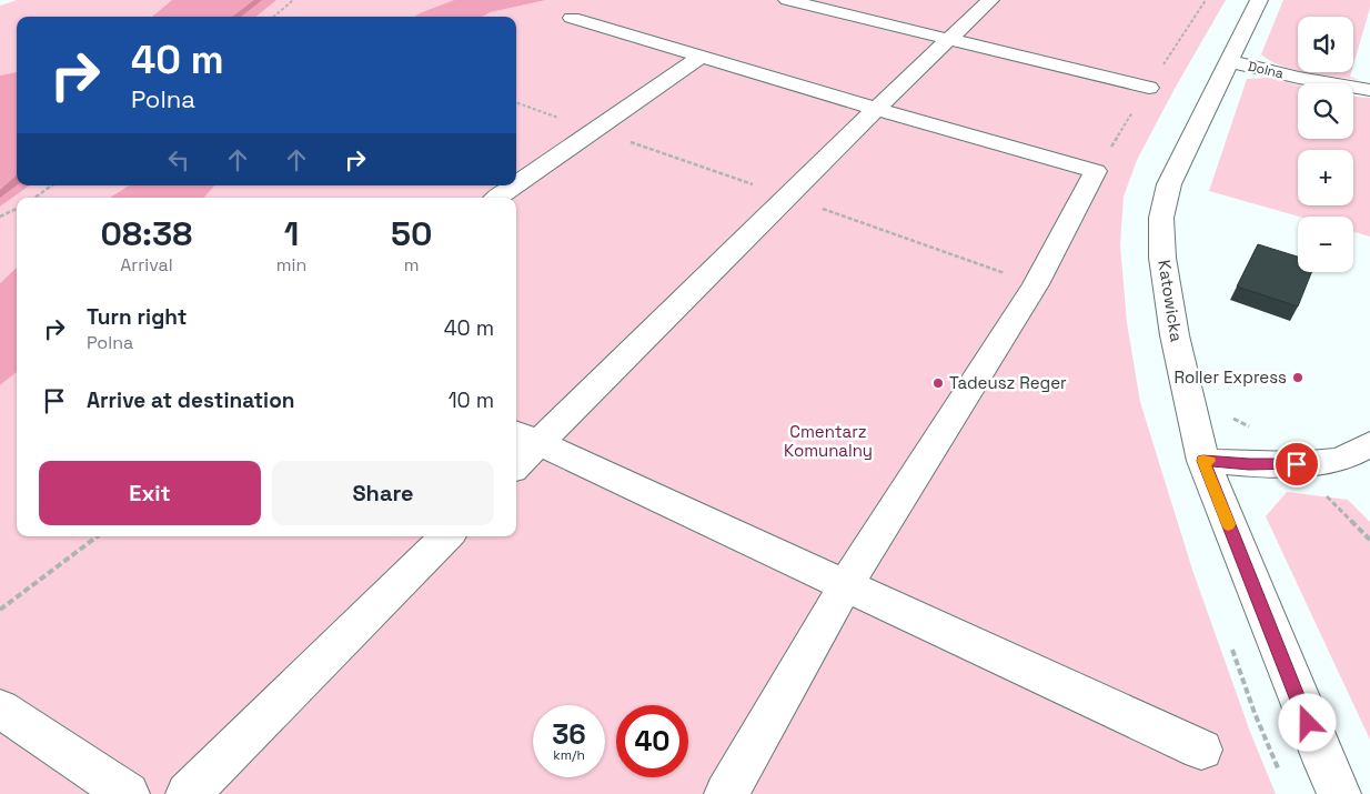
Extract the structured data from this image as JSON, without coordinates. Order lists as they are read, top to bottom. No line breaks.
{"streets":{"street":["Dolna","Katowicka"]},"crossings":[["Dolna","Katowicka"]],"parks":["Cmentarz Komunalny"],"places":["Roller Express","Tadeusz Reger"],"page":{"map_buttons":["+","−"],"turn":["40 m","Polna"],"eta":["08:38","Arrival","1","min","50","m"],"list":[{"name":"Turn right","note":"Polna","value":"40 m"},{"name":"Arrive at destination","value":"10 m"}],"buttons":["Exit","Share"],"speed":"36 km/h","limit":"40"}}
